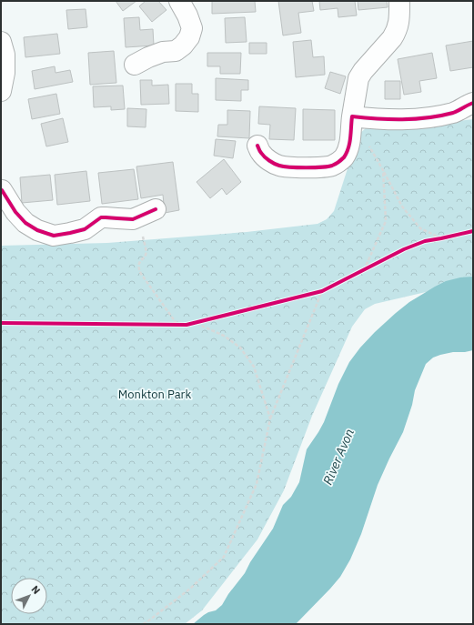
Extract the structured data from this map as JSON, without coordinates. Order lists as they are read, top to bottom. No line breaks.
{"water":["River Avon"],"parks":["Monkton Park"],"north":"top right"}
